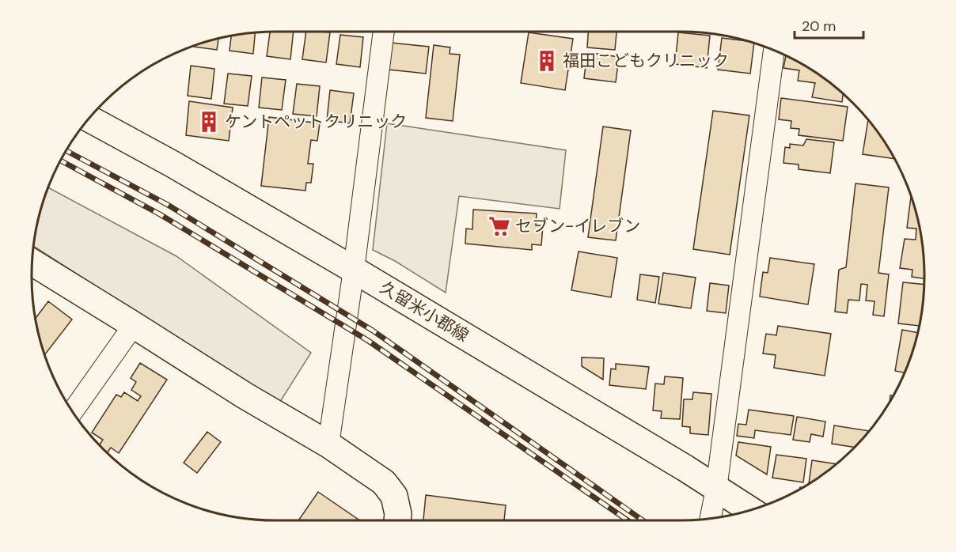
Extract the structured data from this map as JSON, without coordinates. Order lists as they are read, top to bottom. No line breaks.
{"streets":{"main road":["久留米小郡線"]},"places":{"building":["福田こどもクリニック","ケントペットクリニック"],"supermarket":["セブン-イレブン"]},"scale_bar":"20 m"}
